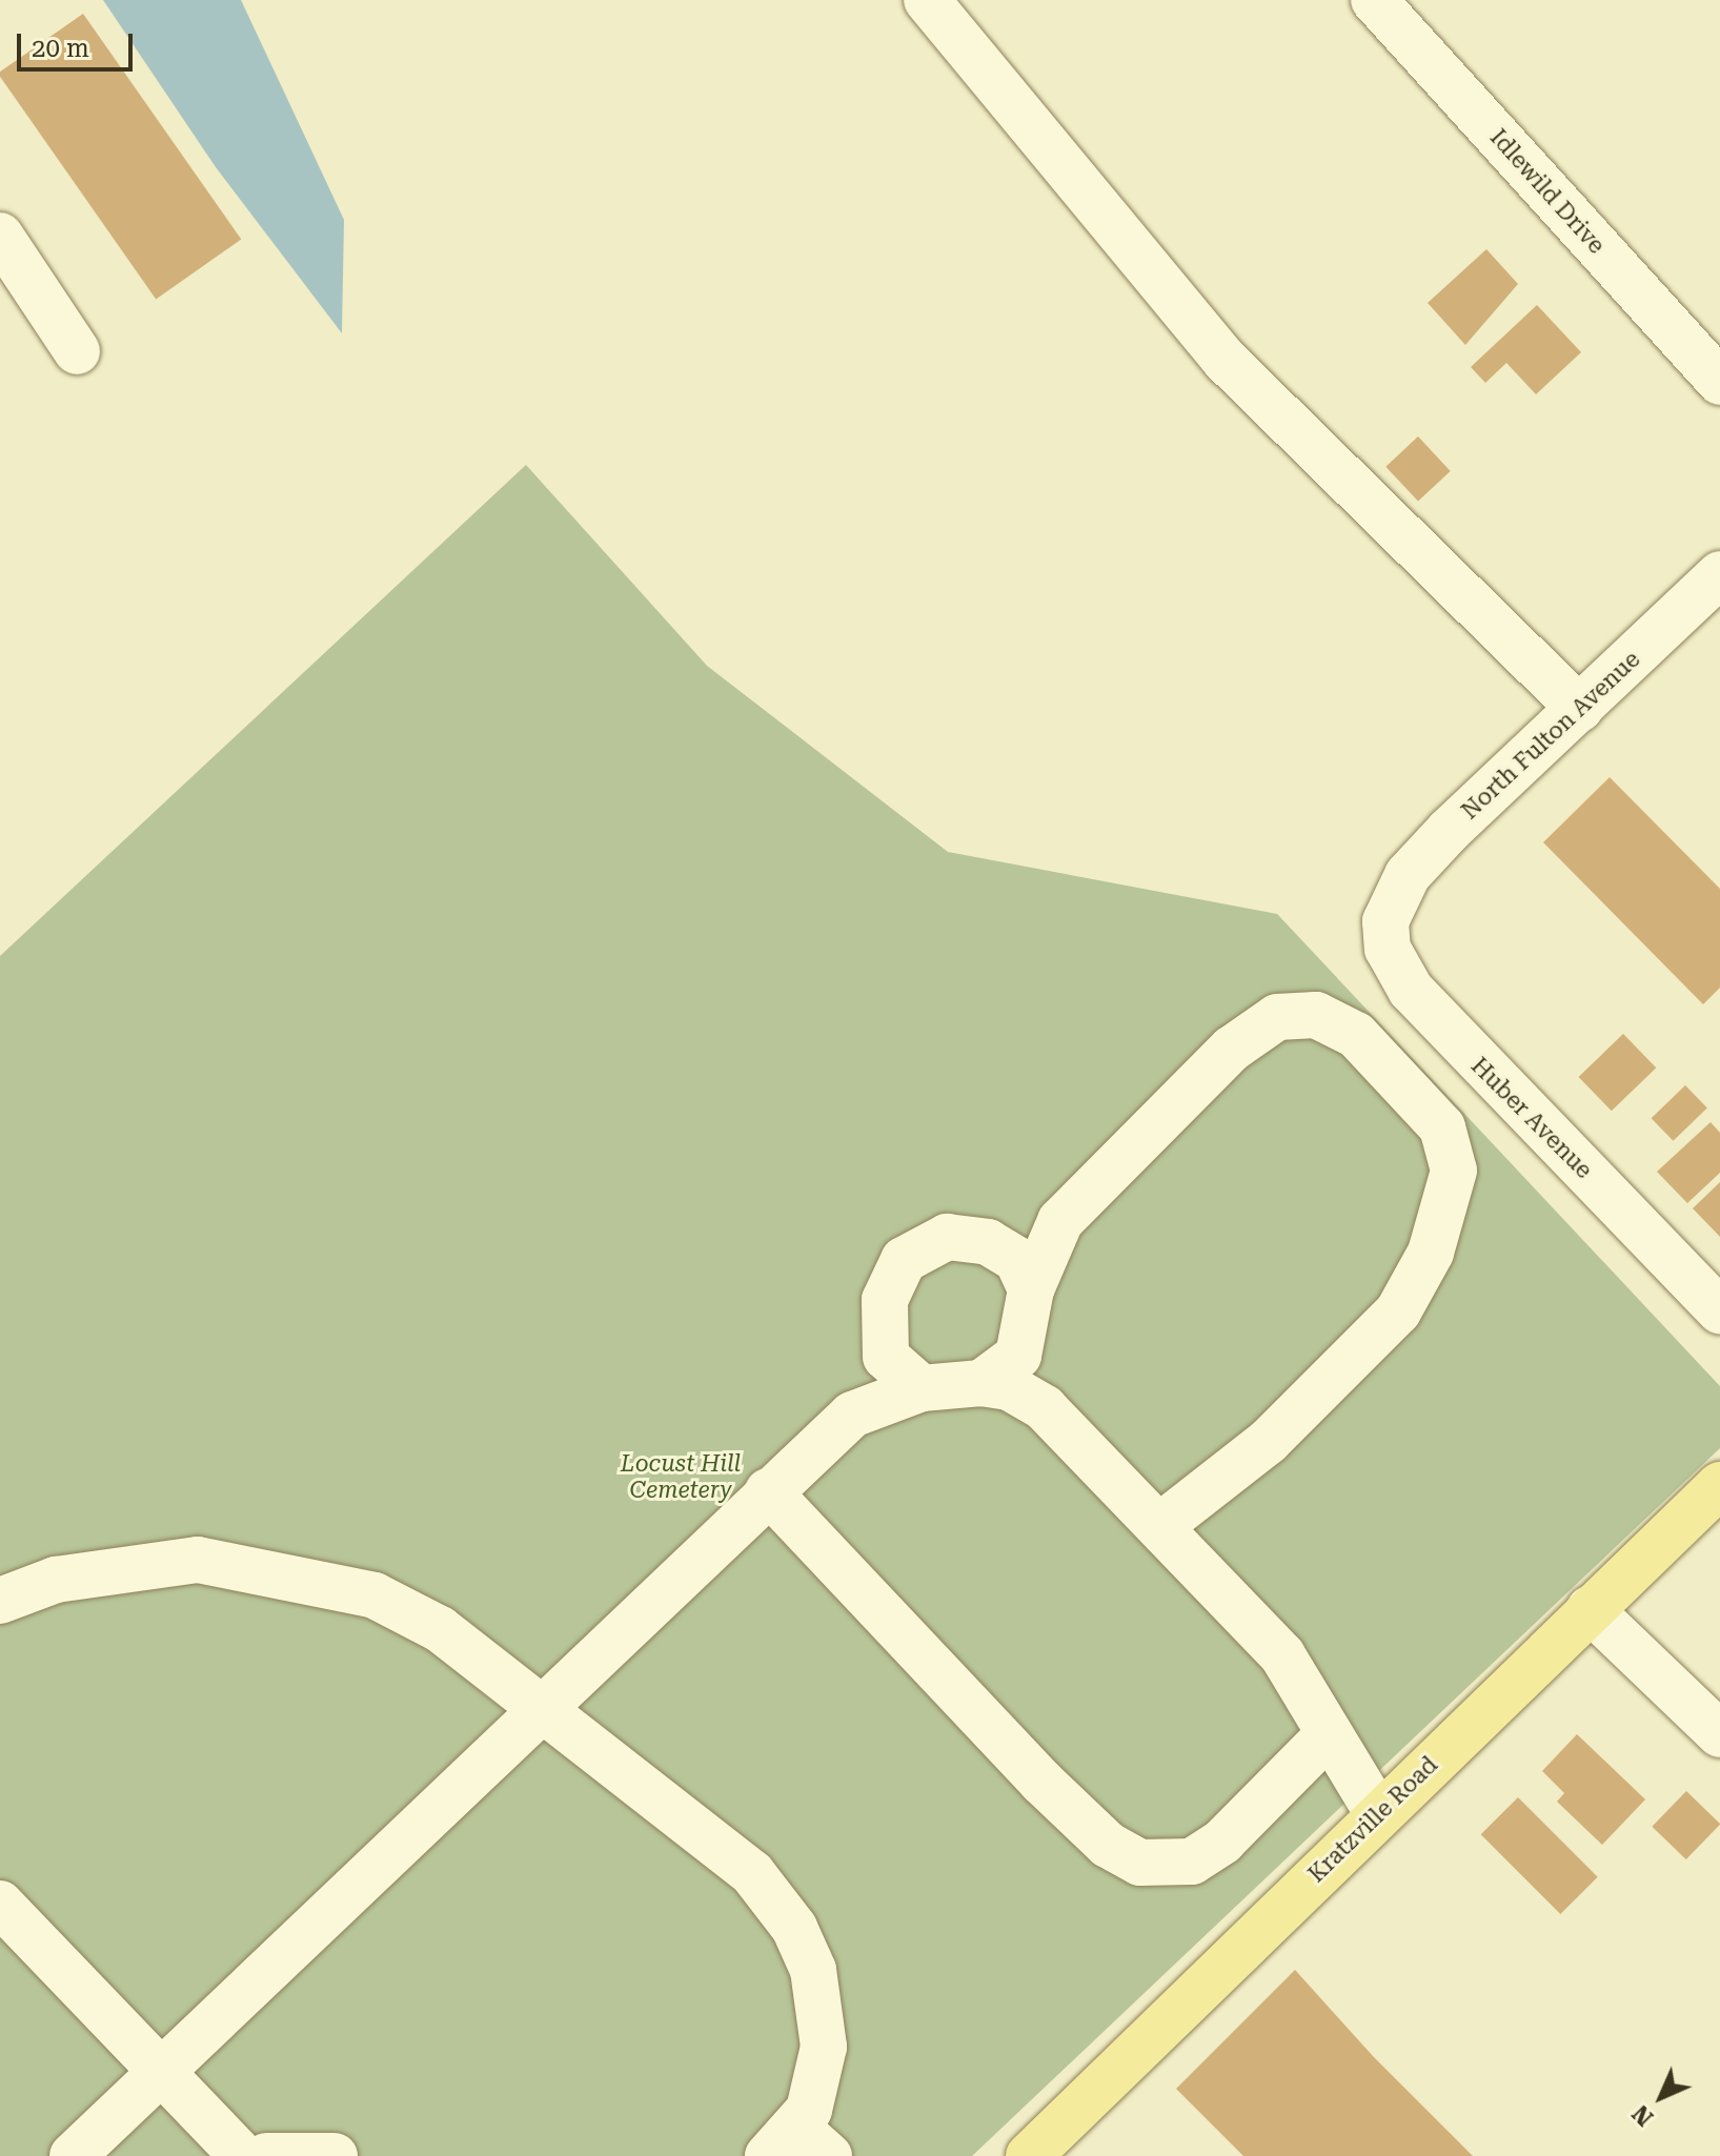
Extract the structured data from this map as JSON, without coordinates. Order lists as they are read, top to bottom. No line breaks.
{"streets":{"main road":["Kratzville Road"],"street":["Idlewild Drive","North Fulton Avenue","Huber Avenue"]},"crossings":[["North Fulton Avenue","Huber Avenue"]],"parks":["Locust Hill Cemetery"],"scale_bar":"20 m","north":"bottom left"}
